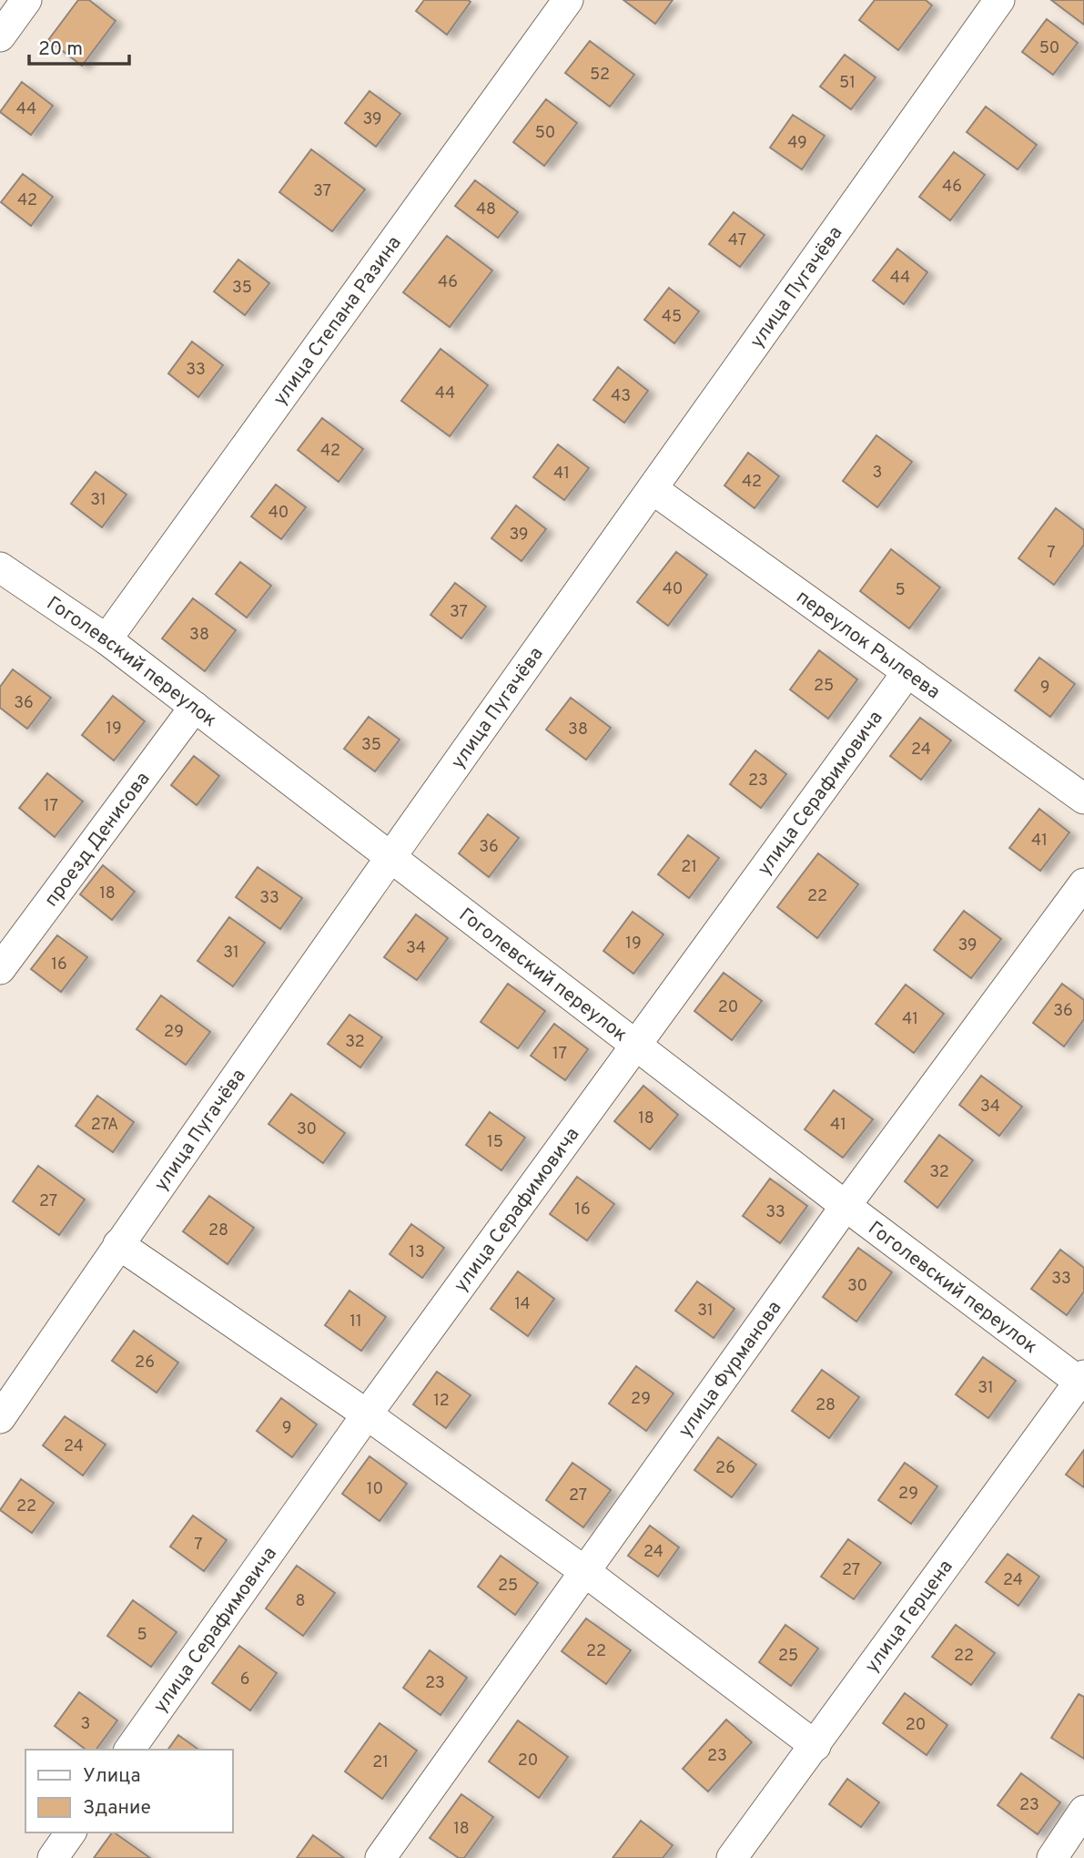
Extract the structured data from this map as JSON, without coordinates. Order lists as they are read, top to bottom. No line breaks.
{"streets":{"street":["улица Пугачёва","улица Степана Разина","переулок Рылеева","Гоголевский переулок","улица Серафимовича","проезд Денисова","улица Фурманова","улица Герцена"]},"crossings":[["улица Пугачёва","переулок Рылеева"],["улица Пугачёва","Гоголевский переулок"],["улица Степана Разина","Гоголевский переулок"],["переулок Рылеева","улица Серафимовича"],["Гоголевский переулок","улица Серафимовича"],["Гоголевский переулок","проезд Денисова"],["Гоголевский переулок","улица Фурманова"],["Гоголевский переулок","улица Герцена"]],"house_numbers":["50","52","51","44","39","50","49","46","37","42","48","47","44","46","35","45","33","44","43","42","3","41","42","31","40","39","7","40","5","37","38","25","9","36","19","38","35","24","23","17","41","36","21","18","22","33","19","39","34","31","16","20","36","41","29","32","17","34","18","27А","41","30","15","32","27","16","33","28","13","33","30","14","31","11","26","31","29","12","28","9","24","26","10","29","27","22","7","24","27","24","25","8","5","22","25","22","6","23","3","20","23","20","21","23","18"],"legend":["Улица","Здание"],"scale_bar":"20 m"}
